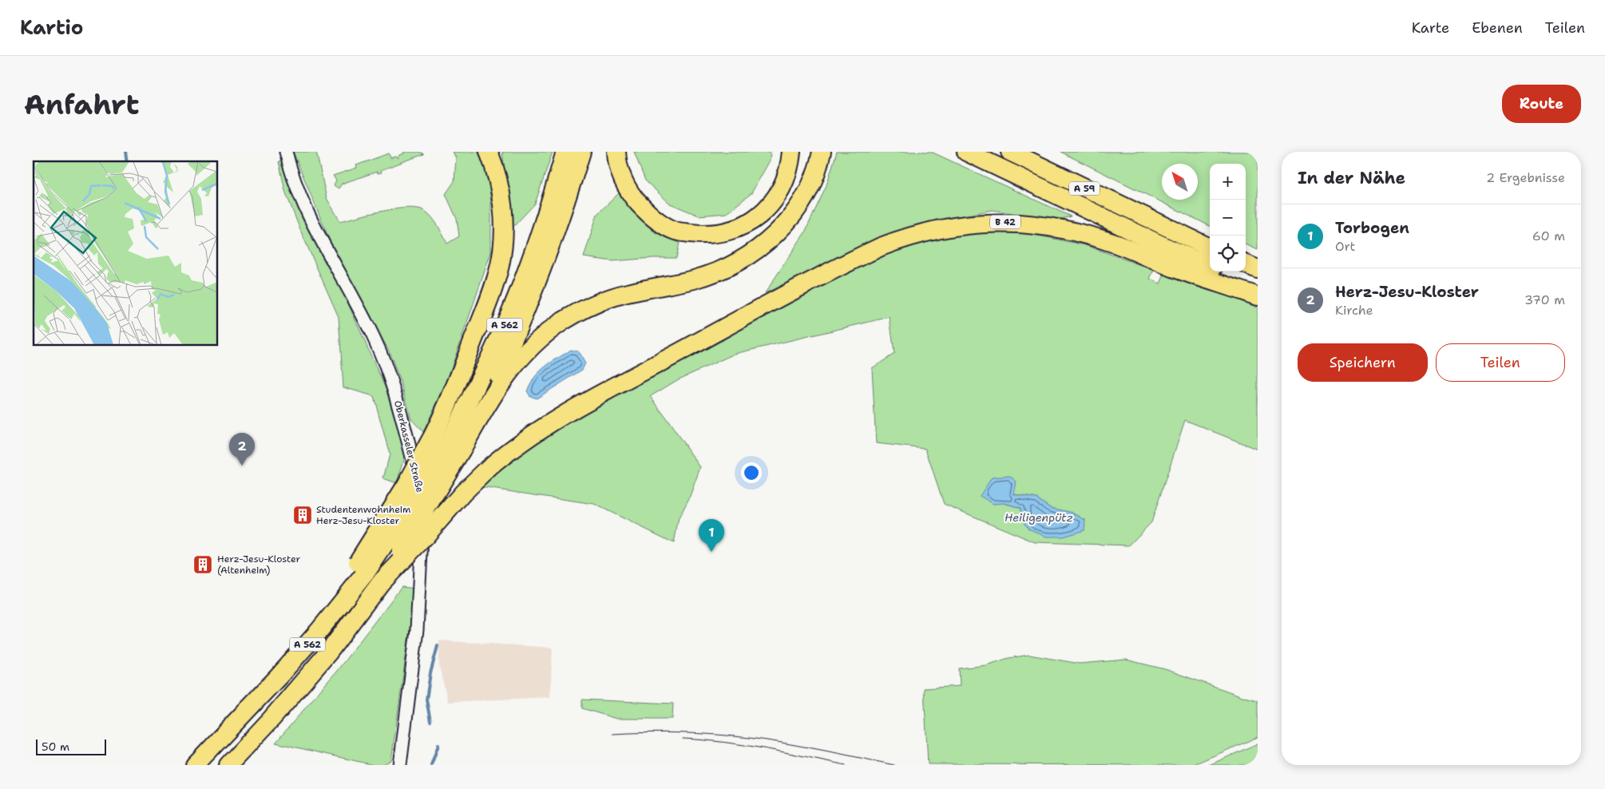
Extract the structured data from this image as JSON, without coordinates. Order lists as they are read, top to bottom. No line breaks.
{"streets":{"highway":["A 59","B 42","A 562"],"street":["Oberkasseler Straße"]},"crossings":[["B 42","A 562"]],"water":["Heiligenpütz"],"places":{"building":["Studentenwohnheim Herz-Jesu-Kloster","Herz-Jesu-Kloster (Altenheim)"]},"scale_bar":"50 m","north":"top left","page":{"header":"Kartio","nav":["Karte","Ebenen","Teilen"],"buttons":["Route",["Speichern","Teilen"]],"title":"Anfahrt","heading":["In der Nähe","2 Ergebnisse"],"map_buttons":["+","−"],"list":[{"mark":"1","name":"Torbogen","note":"Ort","value":"60 m"},{"mark":"2","name":"Herz-Jesu-Kloster","note":"Kirche","value":"370 m"}],"pins":["2","1"],"scale":"50 m"}}
